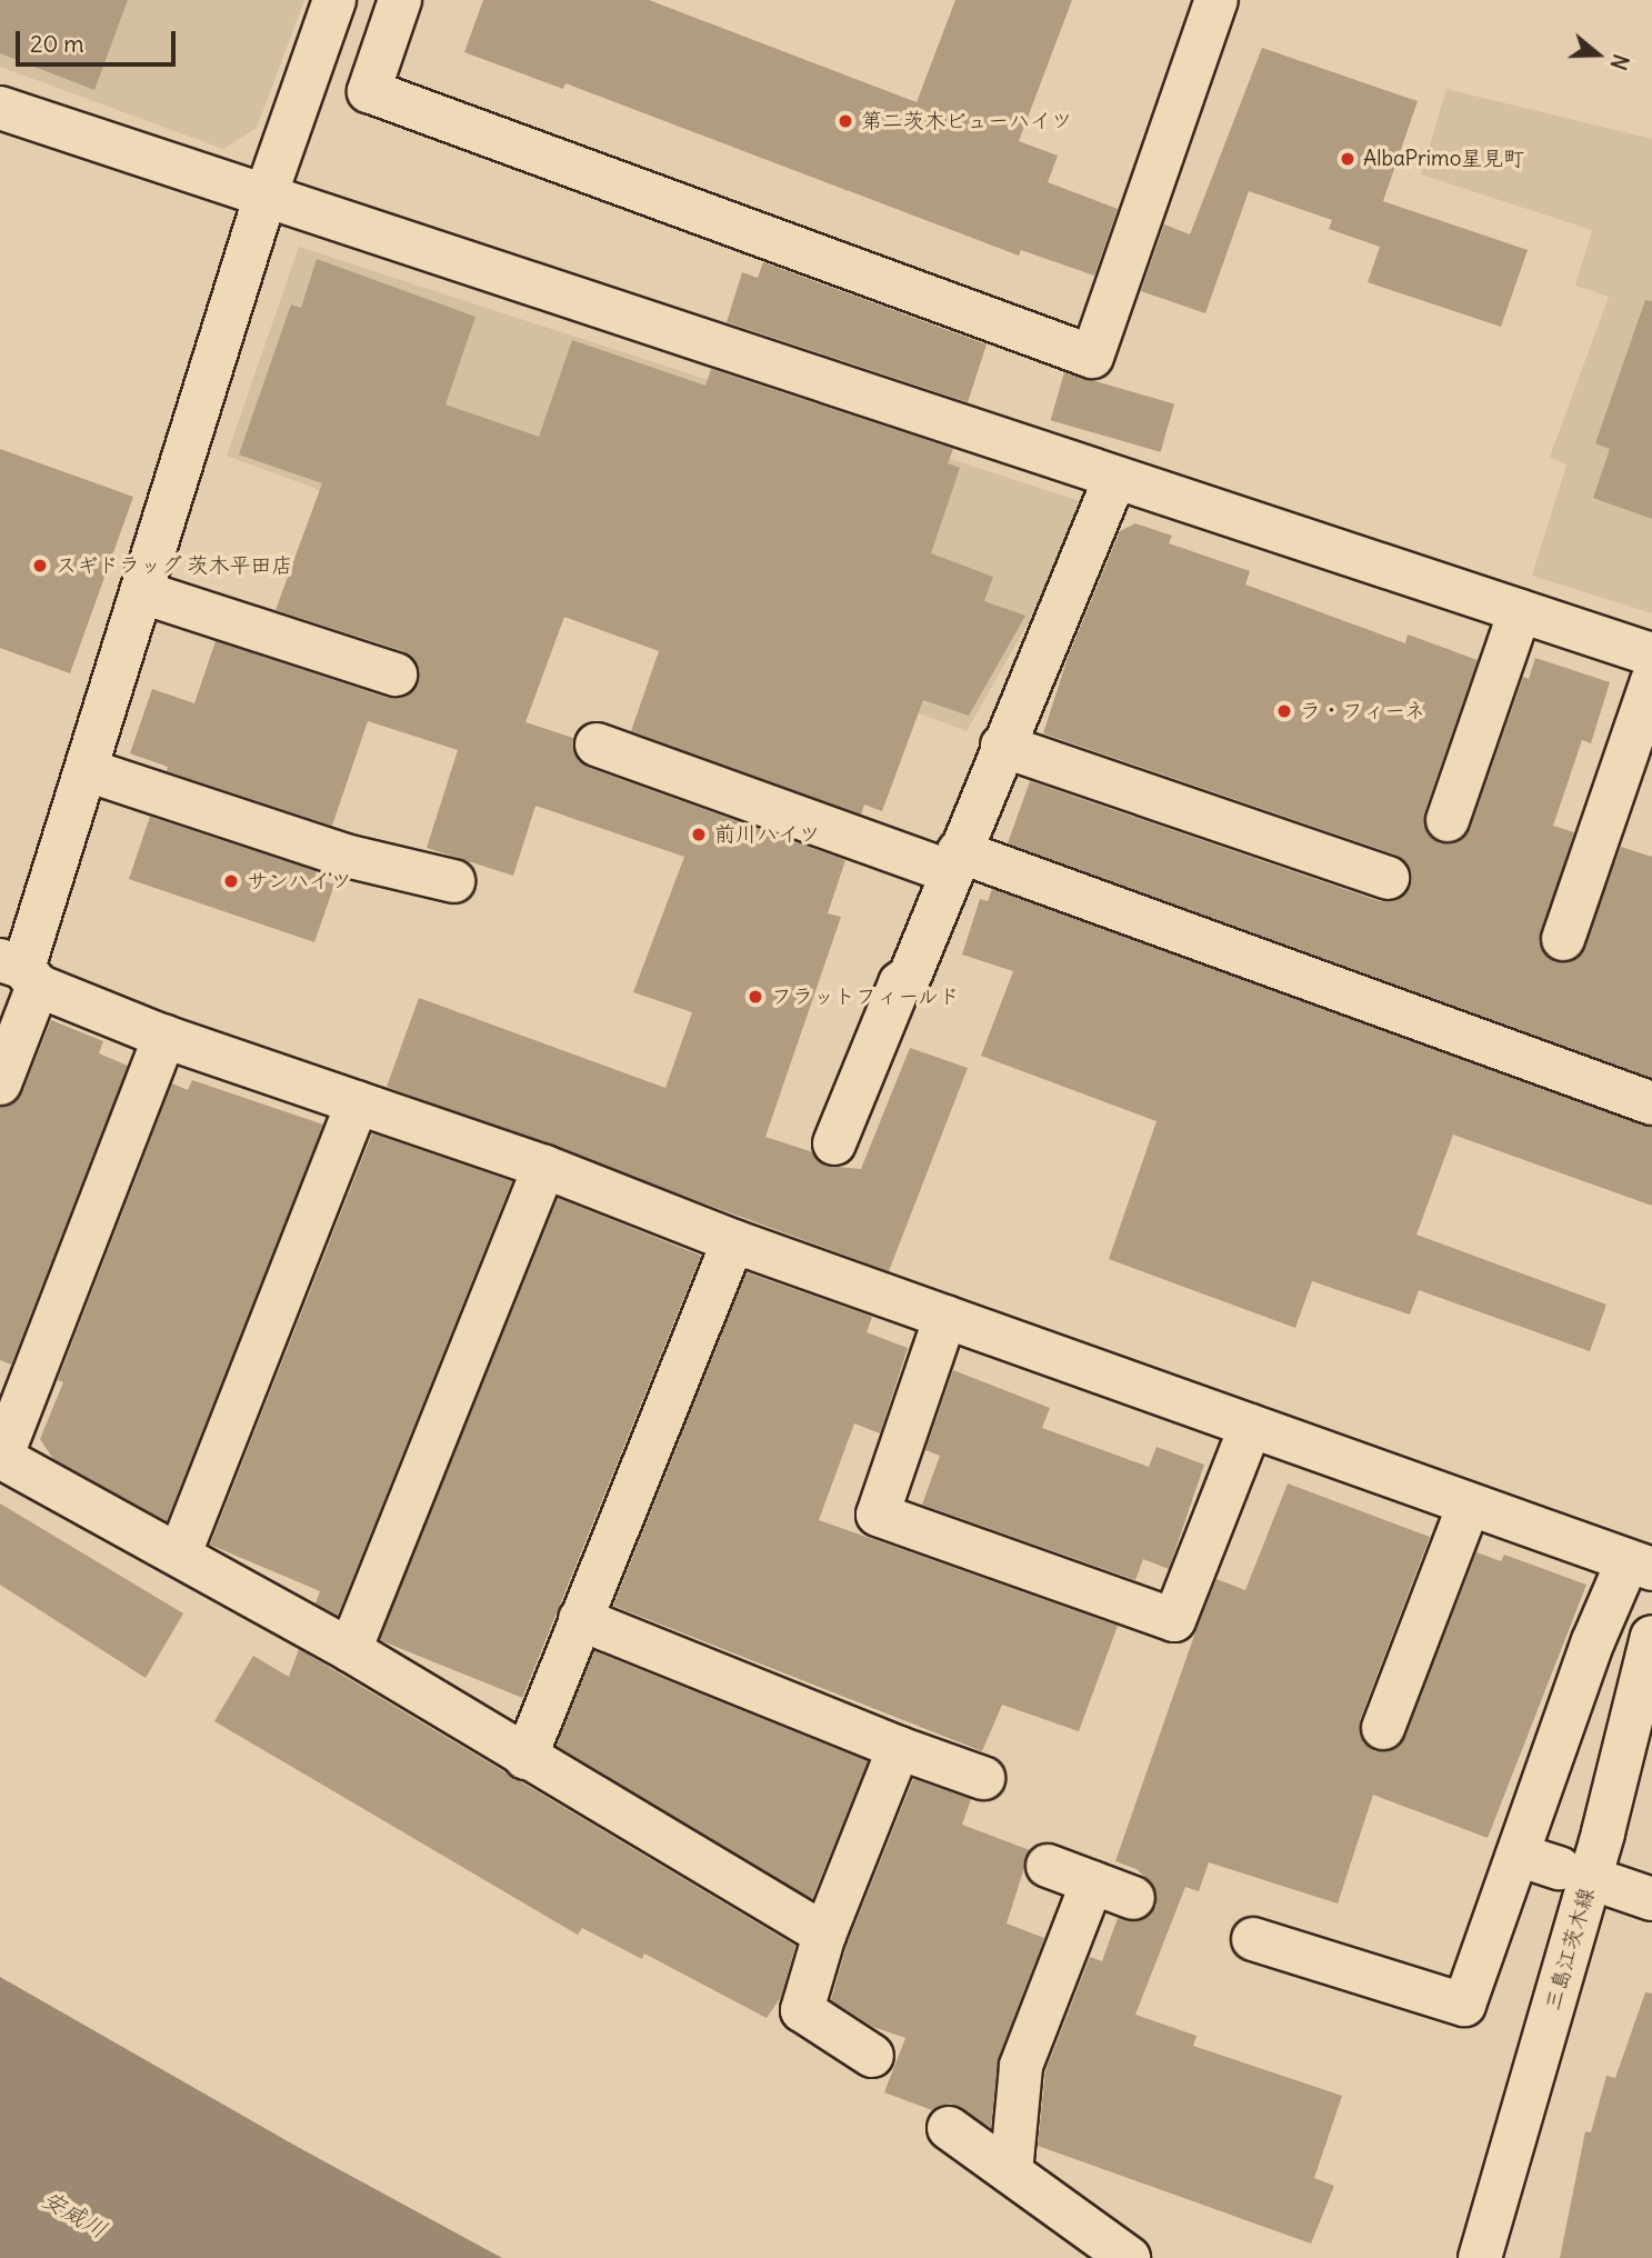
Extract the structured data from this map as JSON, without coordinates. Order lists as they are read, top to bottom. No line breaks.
{"streets":{"street":["三島江茨木線"]},"water":["安威川"],"places":["第二茨木ビューハイツ","AlbaPrimo星見町","スギドラッグ 茨木平田店","ラ・フィーネ","前川ハイツ","サンハイツ","フラットフィールド"],"scale_bar":"20 m","north":"right"}
